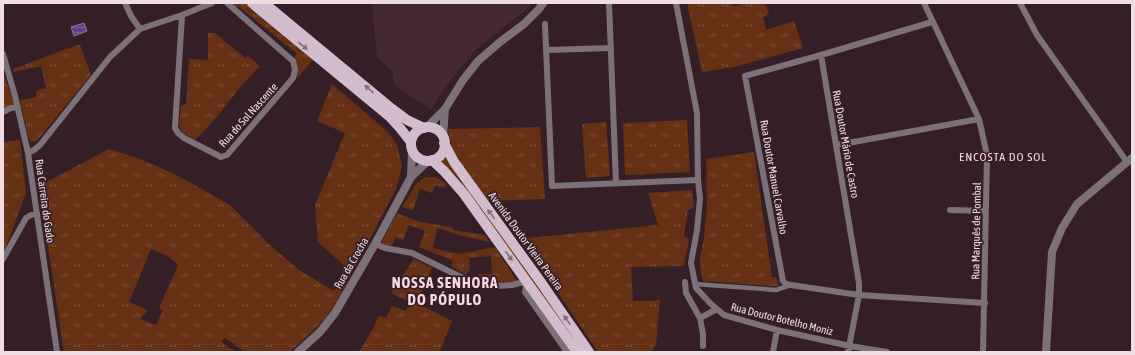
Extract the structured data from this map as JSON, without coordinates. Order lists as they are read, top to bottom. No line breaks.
{"streets":{"main road":["Avenida Doutor Vieira Pereira"],"street":["Rua do Sol Nascente","Rua Doutor Mário de Castro","Rua Doutor Manuel Carvalho","Rua Carreira do Gado","Rua Marquês de Pombal","Rua da Crocha","Rua Doutor Botelho Moniz"]},"crossings":[["Rua Doutor Mário de Castro","Rua Doutor Manuel Carvalho"],["Rua Doutor Mário de Castro","Rua Doutor Botelho Moniz"],["Avenida Doutor Vieira Pereira","Rua da Crocha"]],"districts":["ENCOSTA DO SOL","NOSSA SENHORA DO PÓPULO"]}
